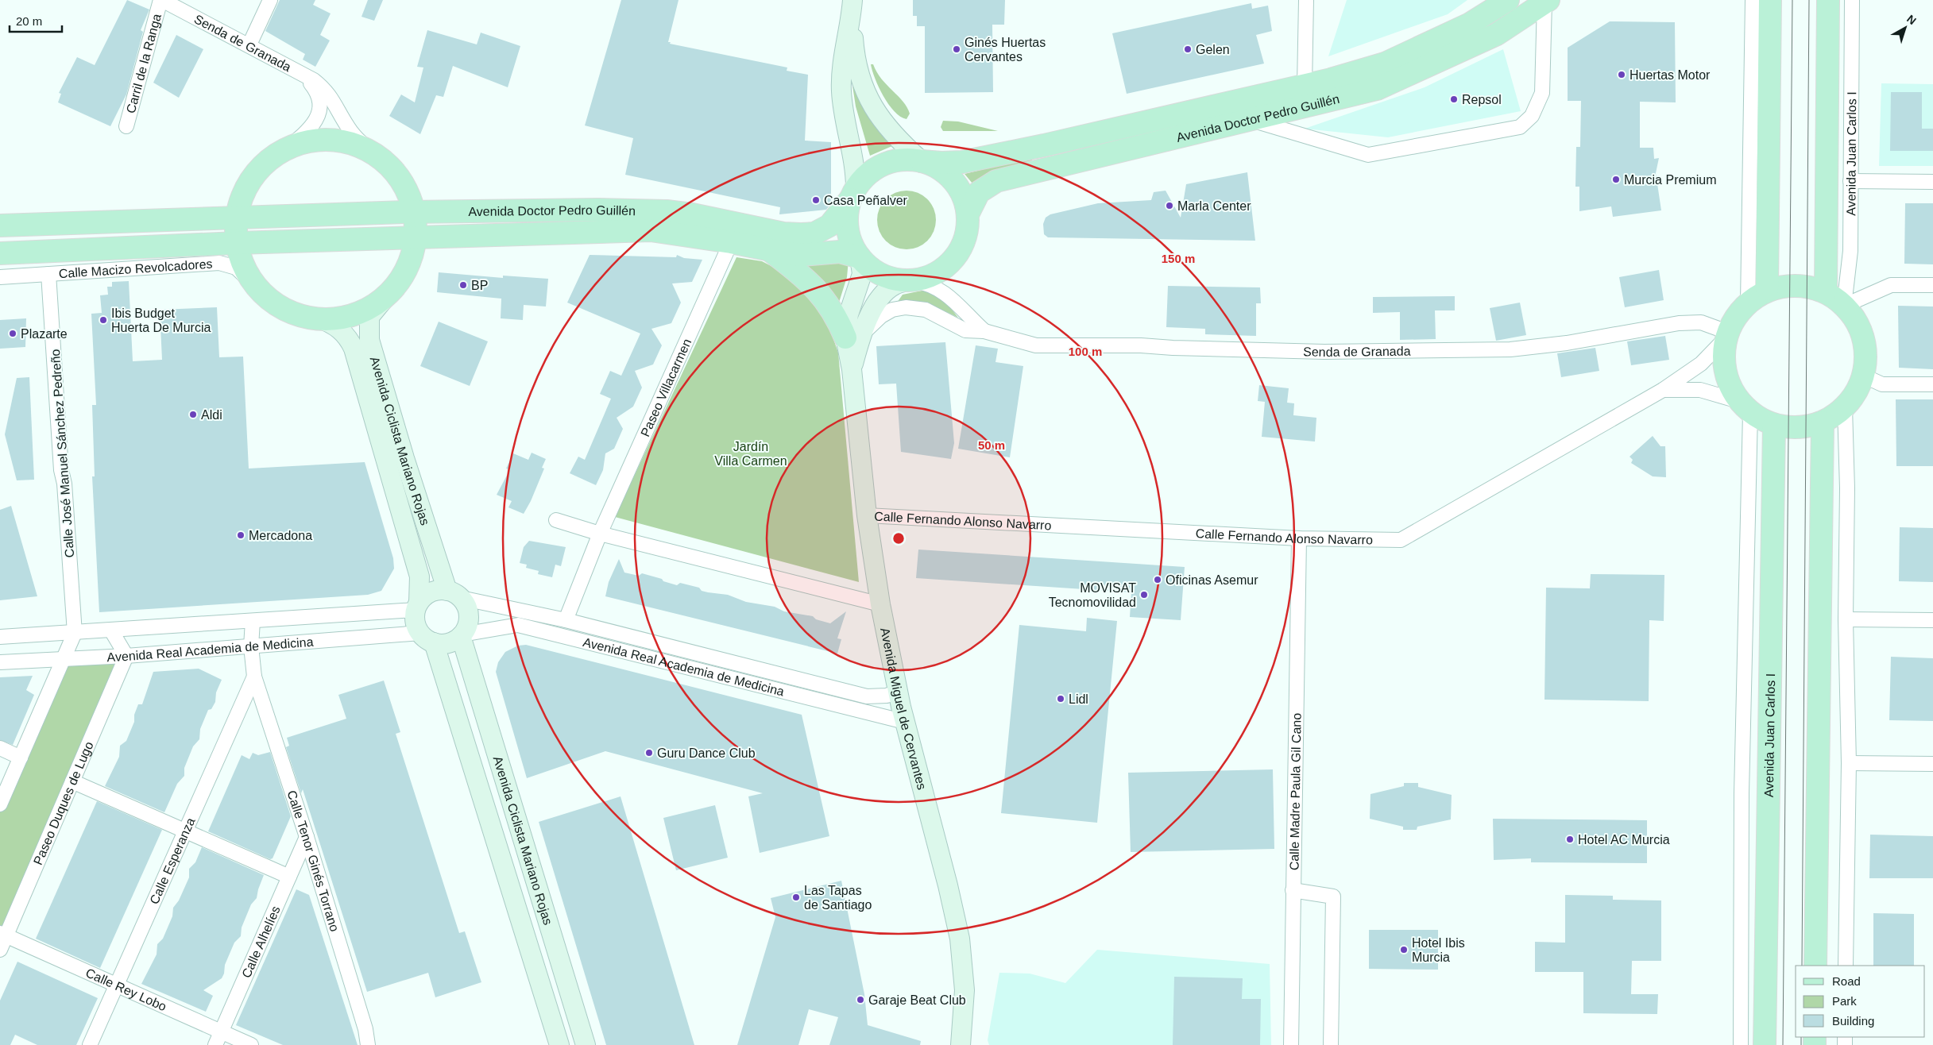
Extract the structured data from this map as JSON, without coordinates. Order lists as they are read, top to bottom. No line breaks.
{"streets":{"main road":["Avenida Doctor Pedro Guillén","Avenida Juan Carlos I","Avenida Ciclista Mariano Rojas","Avenida Miguel de Cervantes"],"street":["Senda de Granada","Carril de la Ranga","Calle Macizo Revolcadores","Paseo Villacarmen","Calle José Manuel Sánchez Pedreño","Calle Fernando Alonso Navarro","Avenida Real Academia de Medicina","Calle Madre Paula Gil Cano","Paseo Duques de Lugo","Calle Tenor Ginés Torrano","Calle Esperanza","Calle Alhelíes","Calle Rey Lobo"]},"crossings":[["Senda de Granada","Carril de la Ranga"],["Senda de Granada","Avenida Juan Carlos I"],["Senda de Granada","Calle Fernando Alonso Navarro"],["Senda de Granada","Avenida Miguel de Cervantes"],["Avenida Doctor Pedro Guillén","Paseo Villacarmen"],["Avenida Doctor Pedro Guillén","Avenida Miguel de Cervantes"],["Avenida Juan Carlos I","Calle Fernando Alonso Navarro"],["Calle Macizo Revolcadores","Calle José Manuel Sánchez Pedreño"],["Paseo Villacarmen","Avenida Real Academia de Medicina"],["Avenida Ciclista Mariano Rojas","Avenida Real Academia de Medicina"],["Calle José Manuel Sánchez Pedreño","Avenida Real Academia de Medicina"],["Calle Fernando Alonso Navarro","Avenida Miguel de Cervantes"],["Calle Fernando Alonso Navarro","Calle Madre Paula Gil Cano"],["Avenida Real Academia de Medicina","Avenida Miguel de Cervantes"],["Avenida Real Academia de Medicina","Paseo Duques de Lugo"],["Avenida Real Academia de Medicina","Calle Tenor Ginés Torrano"],["Paseo Duques de Lugo","Calle Rey Lobo"],["Calle Tenor Ginés Torrano","Calle Esperanza"],["Calle Tenor Ginés Torrano","Calle Alhelíes"],["Calle Esperanza","Calle Rey Lobo"],["Calle Alhelíes","Calle Rey Lobo"]],"parks":["Jardín Villa Carmen"],"places":["Ginés Huertas Cervantes","Gelen","Huertas Motor","Repsol","Murcia Premium","Casa Peñalver","Marla Center","BP","Ibis Budget Huerta De Murcia","Plazarte","Aldi","Mercadona","Oficinas Asemur","MOVISAT Tecnomovilidad","Lidl","Guru Dance Club","Hotel AC Murcia","Las Tapas de Santiago","Hotel Ibis Murcia","Garaje Beat Club"],"legend":["Road","Park","Building"],"scale_bar":"20 m","north":"top right","rings":["150 m","100 m","50 m"]}
